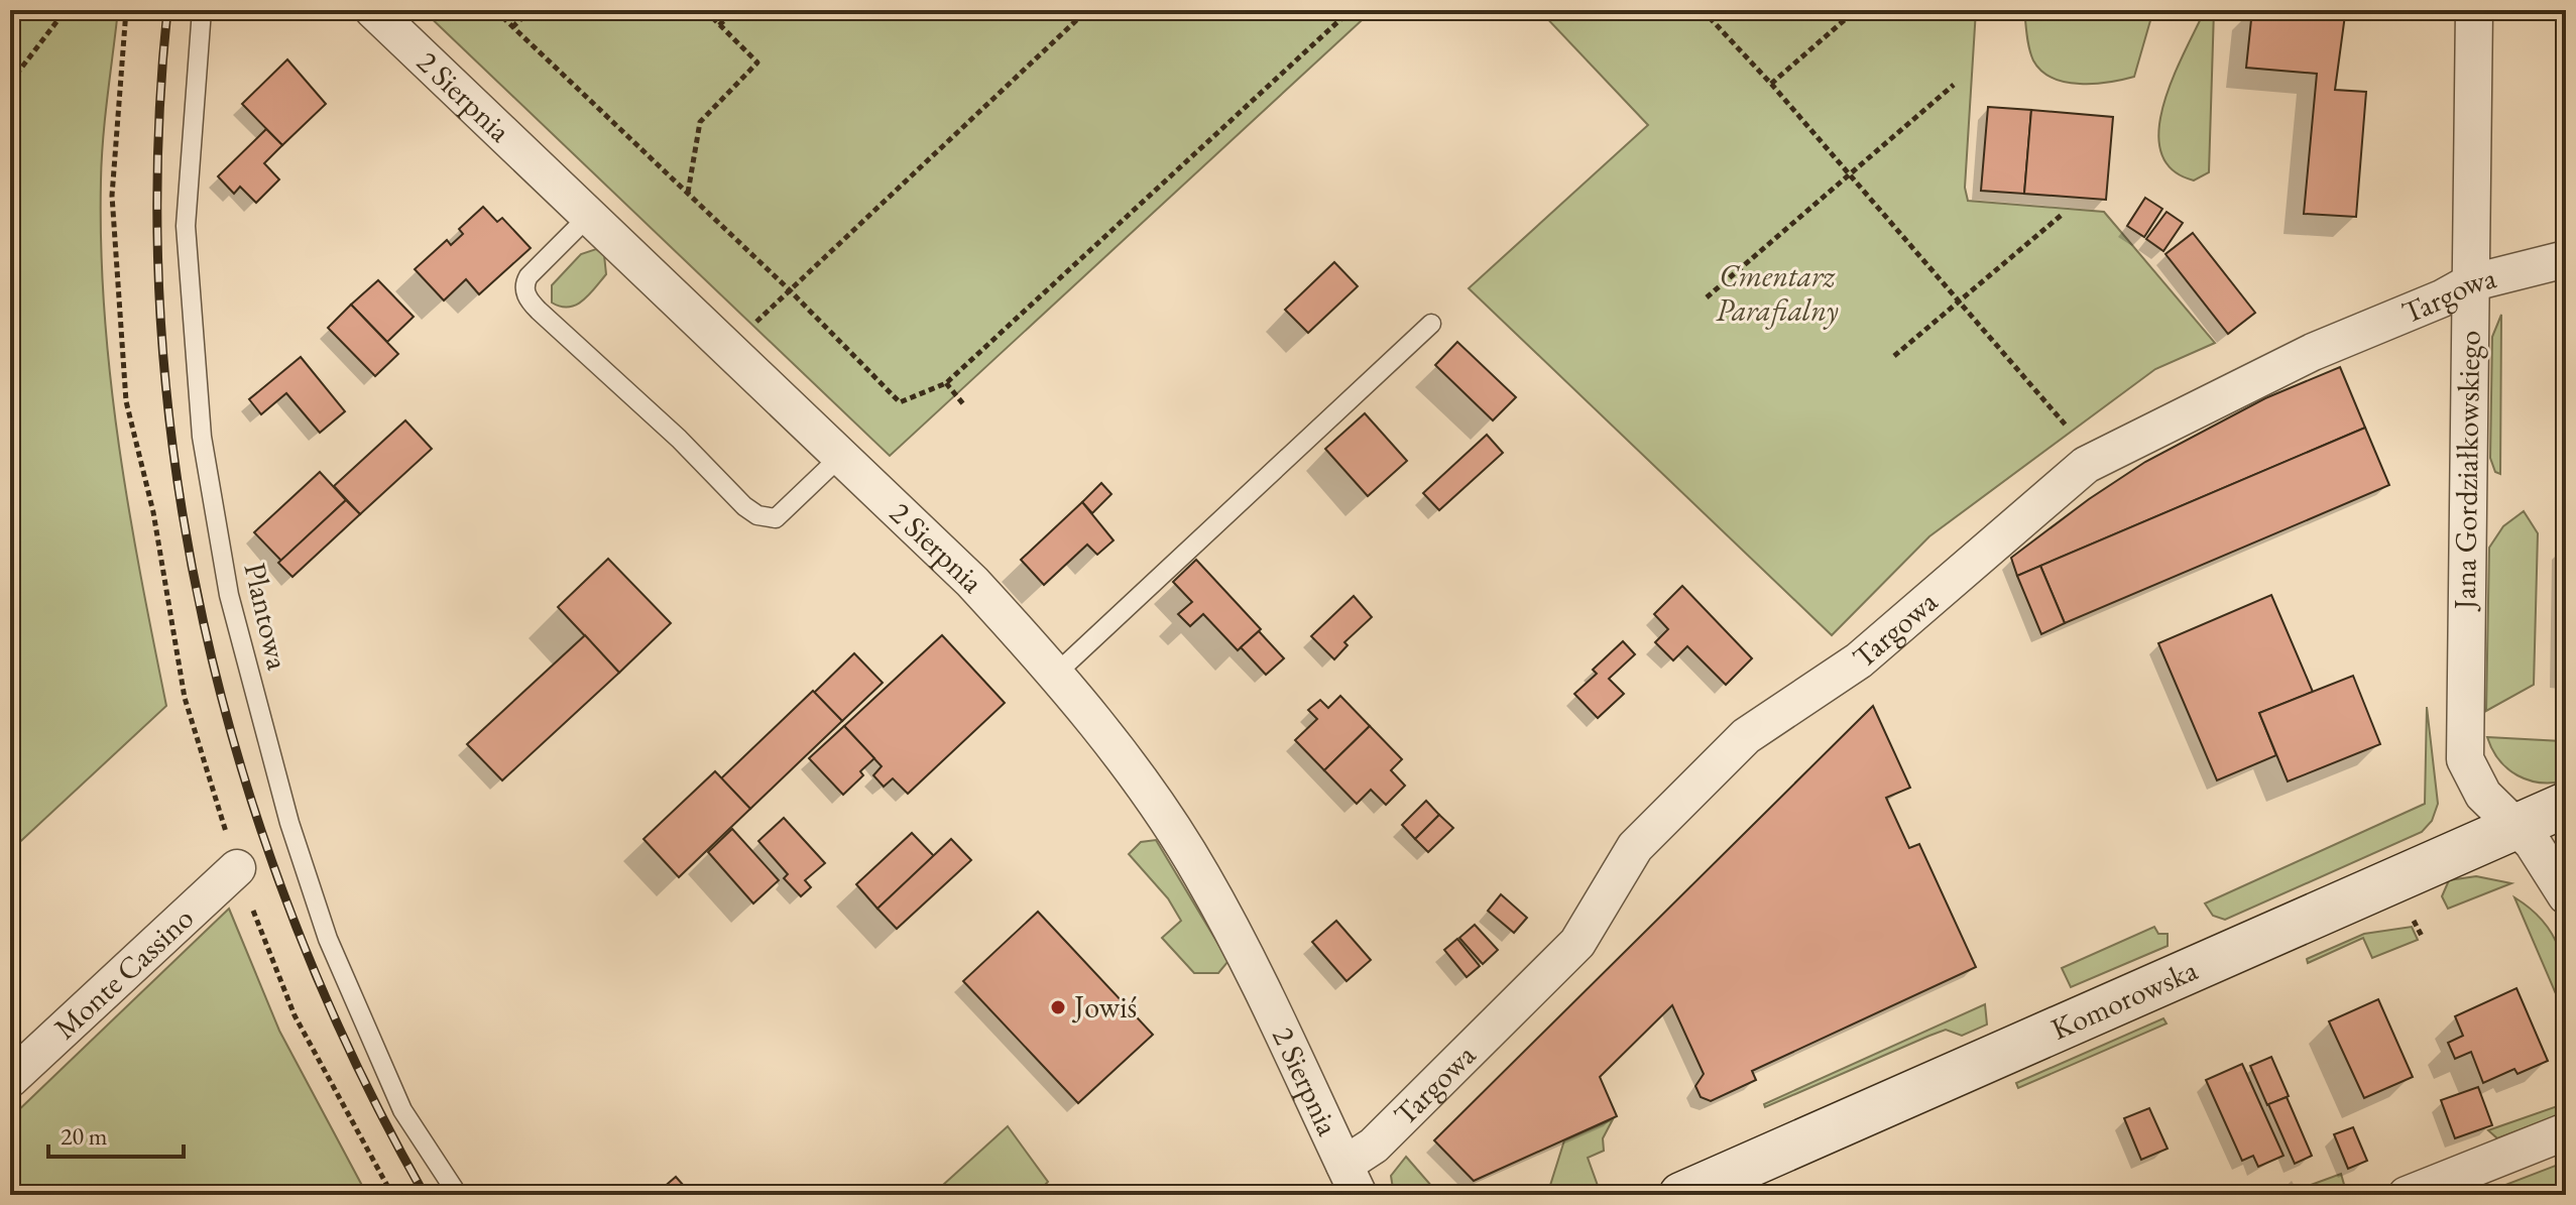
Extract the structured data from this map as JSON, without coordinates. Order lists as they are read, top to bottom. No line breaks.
{"streets":{"street":["2 Sierpnia","Targowa","Jana Gordziałkowskiego","Monte Cassino","Komorowska"],"lane":["Plantowa"]},"crossings":[["2 Sierpnia","Targowa"],["Targowa","Jana Gordziałkowskiego"],["Jana Gordziałkowskiego","Komorowska"]],"parks":["Cmentarz Parafialny"],"places":["Jowiś"],"scale_bar":"20 m"}
